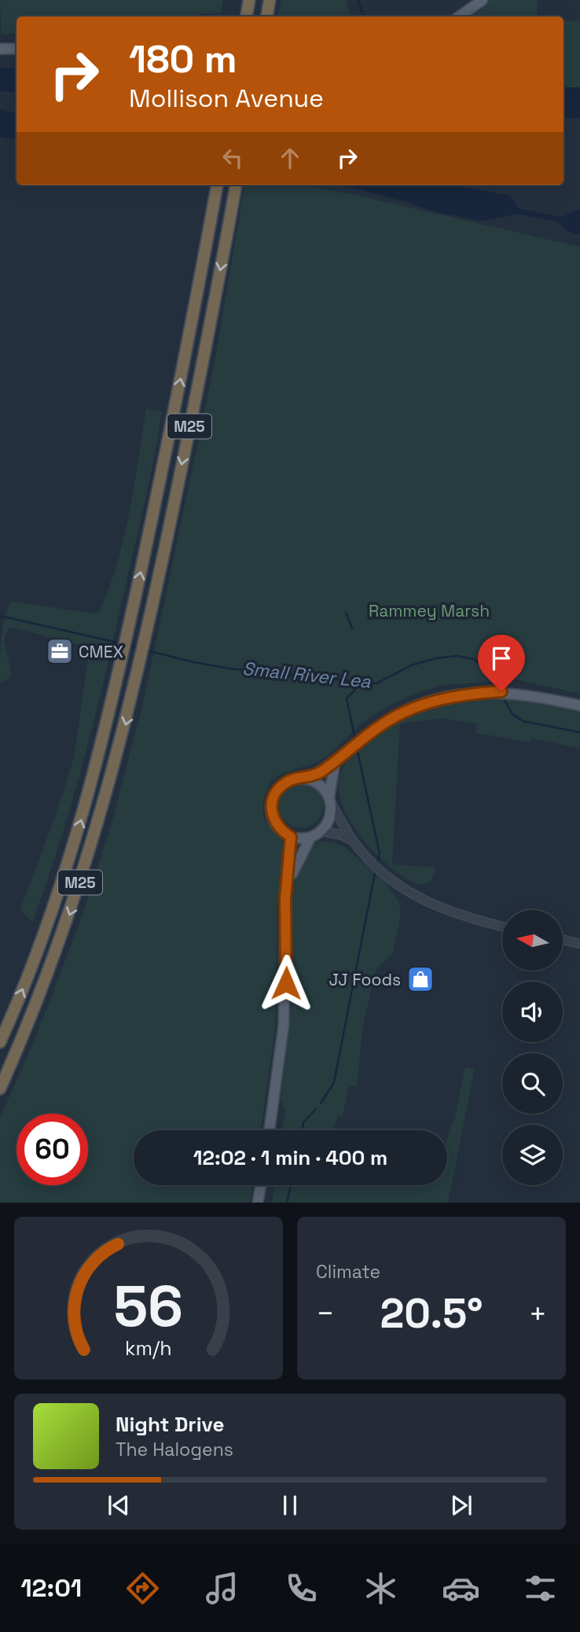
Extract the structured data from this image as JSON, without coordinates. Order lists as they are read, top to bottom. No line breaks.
{"streets":{"highway":["M25"]},"water":["Small River Lea"],"parks":["Rammey Marsh"],"places":{"office":["CMEX"],"shop":["JJ Foods"]},"north":"left","page":{"turn":["180 m","Mollison Avenue"],"limit":"60","trip":"12:02 · 1 min · 400 m","tile":"Climate","heat":["−","20.5°","+"],"song":["Night Drive","The Halogens"],"tabs":"12:01","gauge":["56","km/h"]}}
